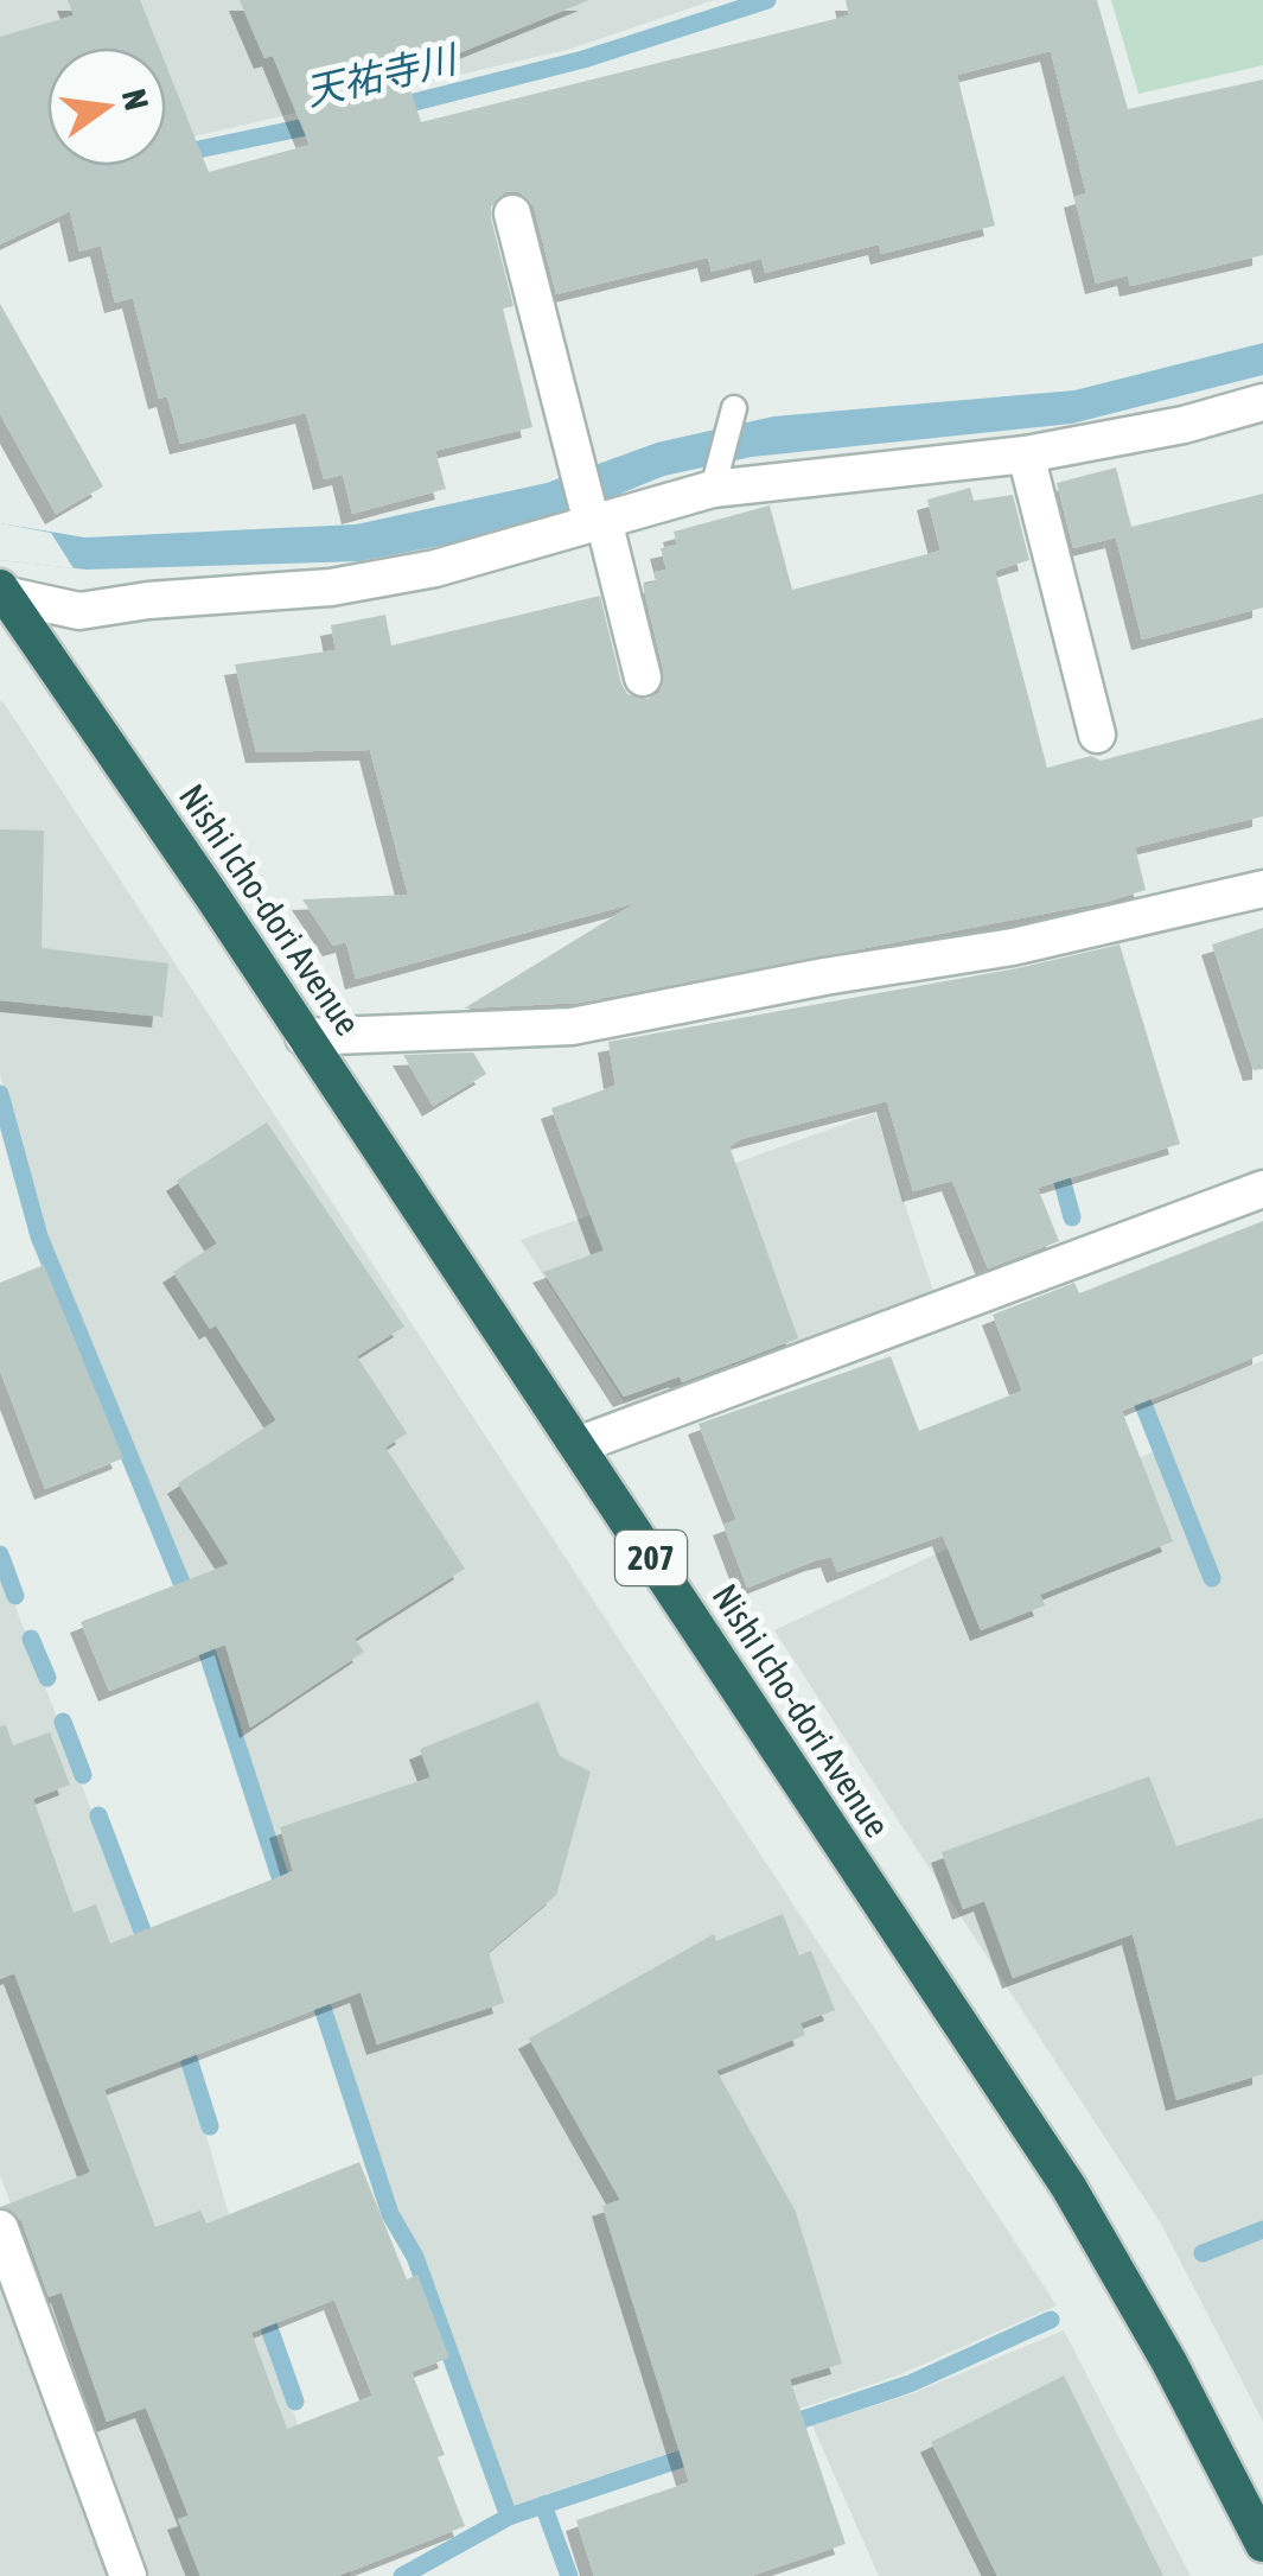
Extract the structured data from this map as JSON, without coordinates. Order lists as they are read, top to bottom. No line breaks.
{"streets":{"highway":["Nishi Icho-dori Avenue","207"]},"water":["天祐寺川"],"north":"right"}
